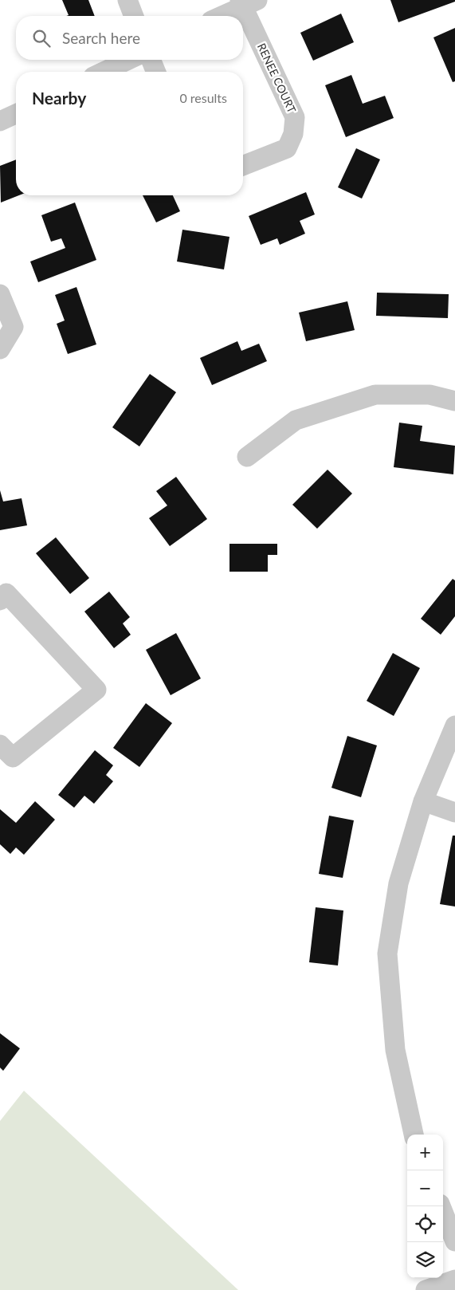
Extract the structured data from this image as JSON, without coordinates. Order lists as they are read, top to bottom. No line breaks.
{"streets":{"street":["RENEE COURT"]},"page":{"search":"Search here","heading":["Nearby","0 results"],"map_buttons":["+","−"]}}
